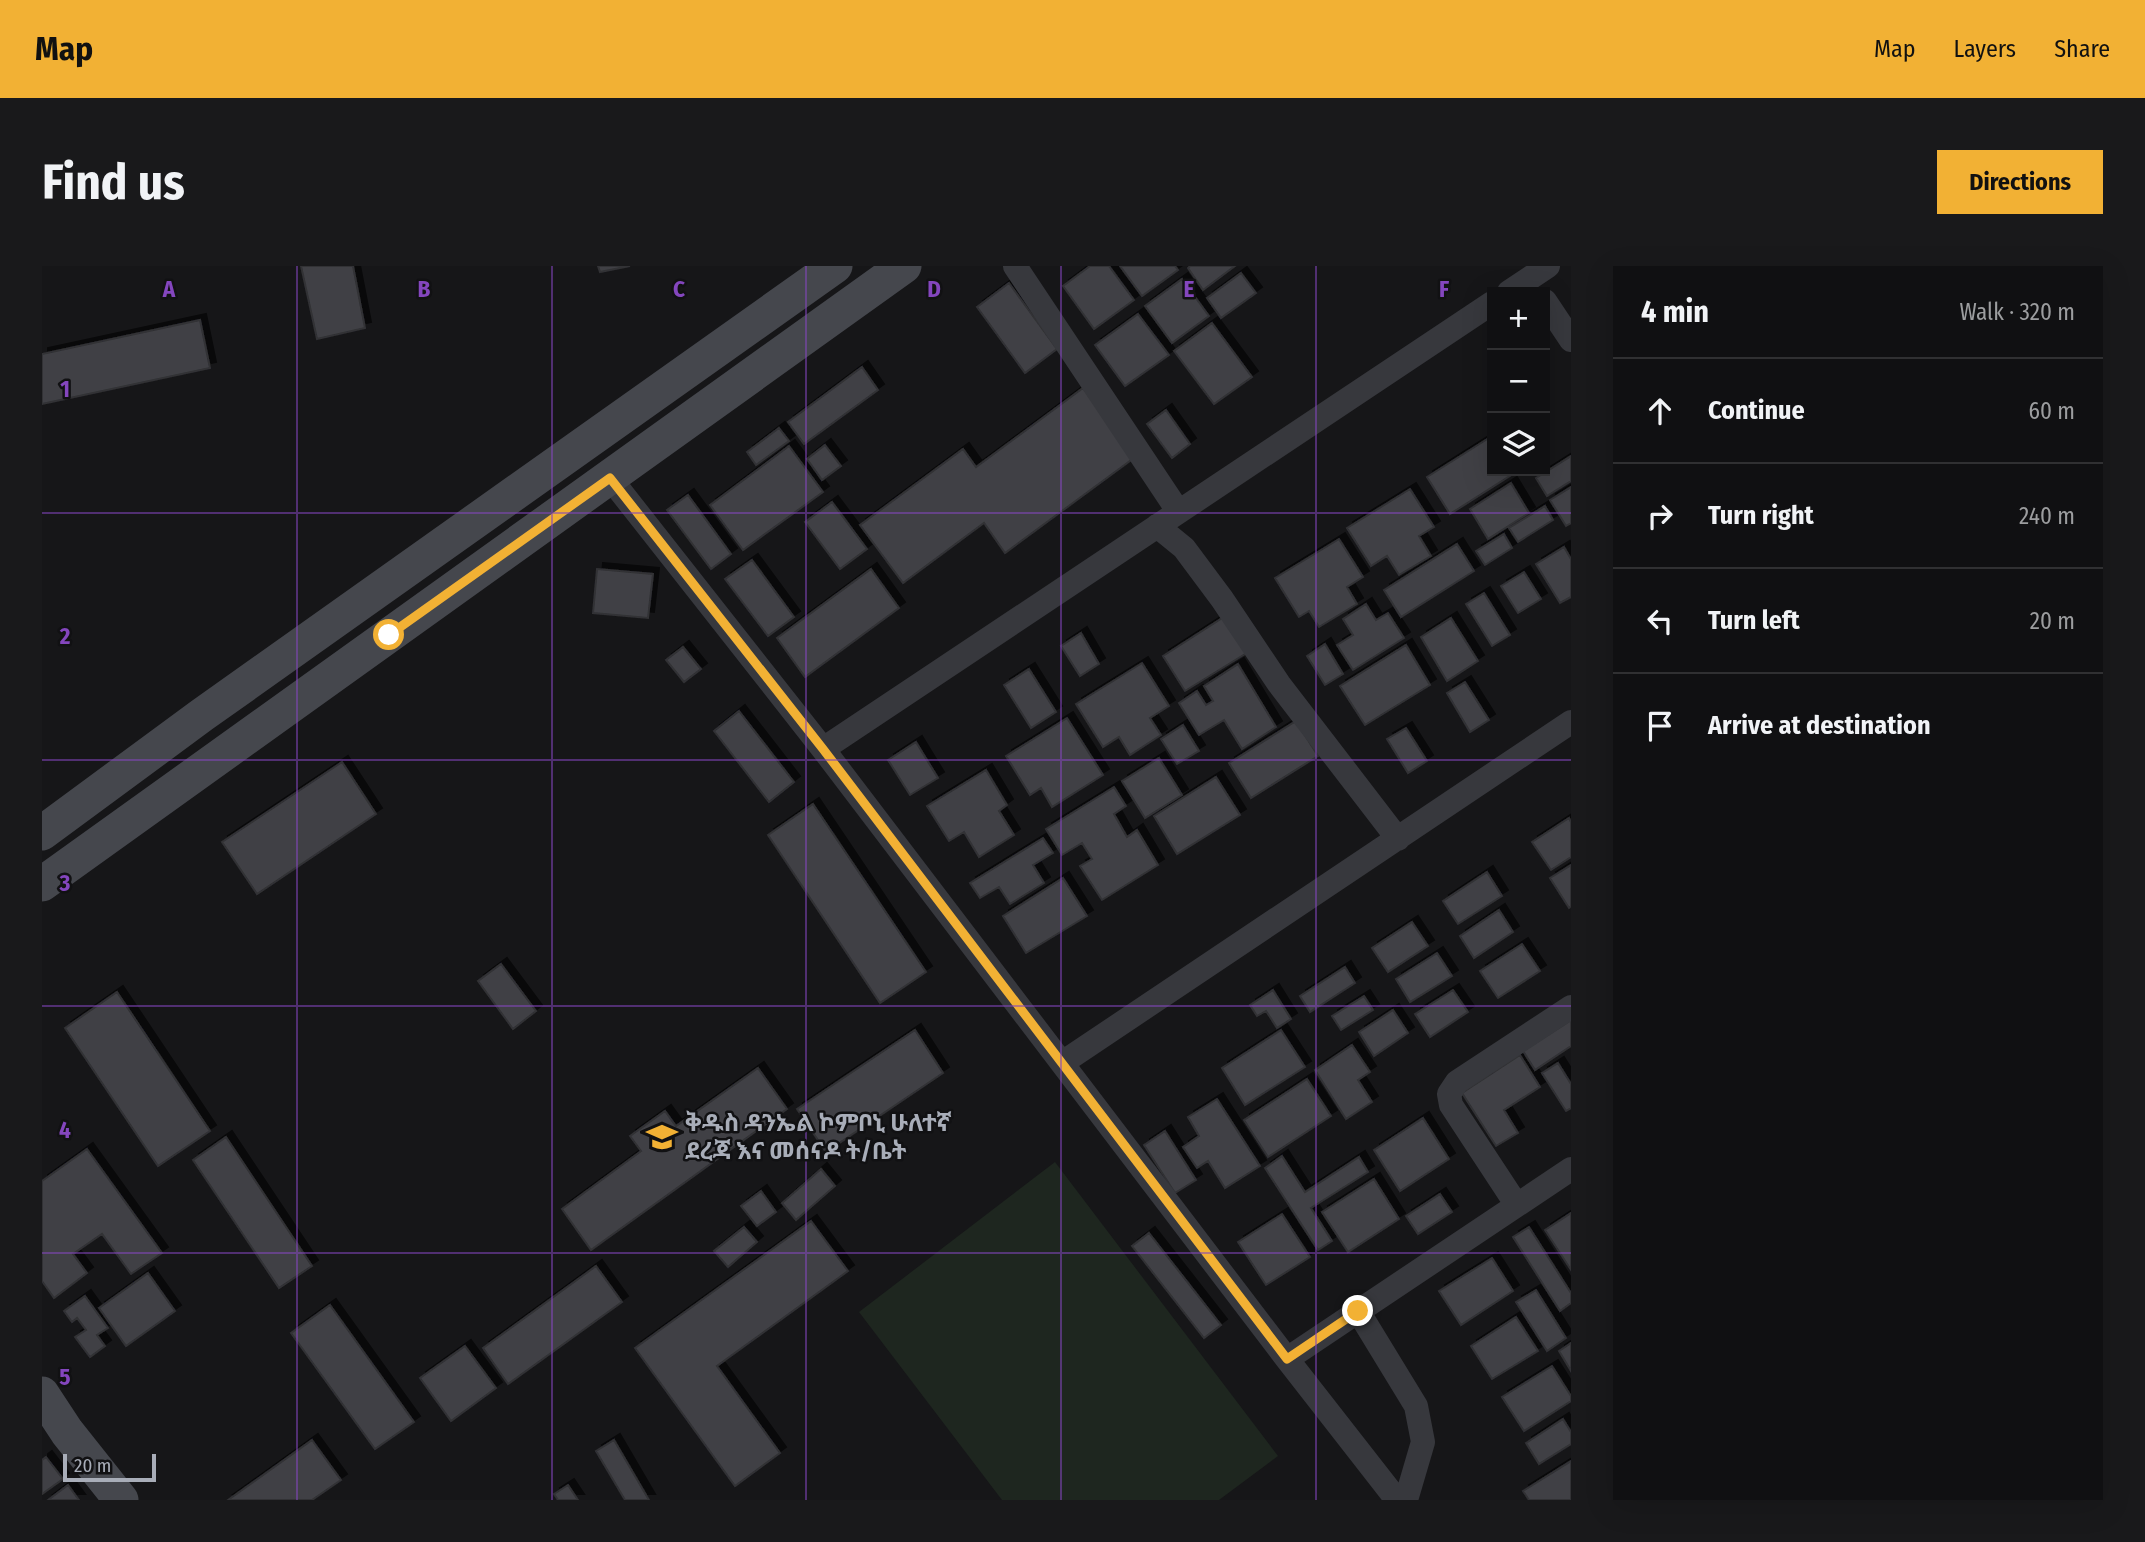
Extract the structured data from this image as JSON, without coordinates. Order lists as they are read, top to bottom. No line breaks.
{"places":{"school or university":["ቅዱስ ዳንኤል ኮምቦኒ ሁለተኛ ደረጃ እና መሰናዶ ት/ቤት"]},"scale_bar":"20 m","page":{"header":"Map","nav":["Map","Layers","Share"],"buttons":"Directions","title":"Find us","heading":["4 min","Walk · 320 m"],"map_buttons":["+","−"],"list":[["Continue","60 m"],["Turn right","240 m"],["Turn left","20 m"],"Arrive at destination"],"scale":"20 m"},"grid":{"columns":["A","B","C","D","E","F"],"rows":["1","2","3","4","5"]}}
